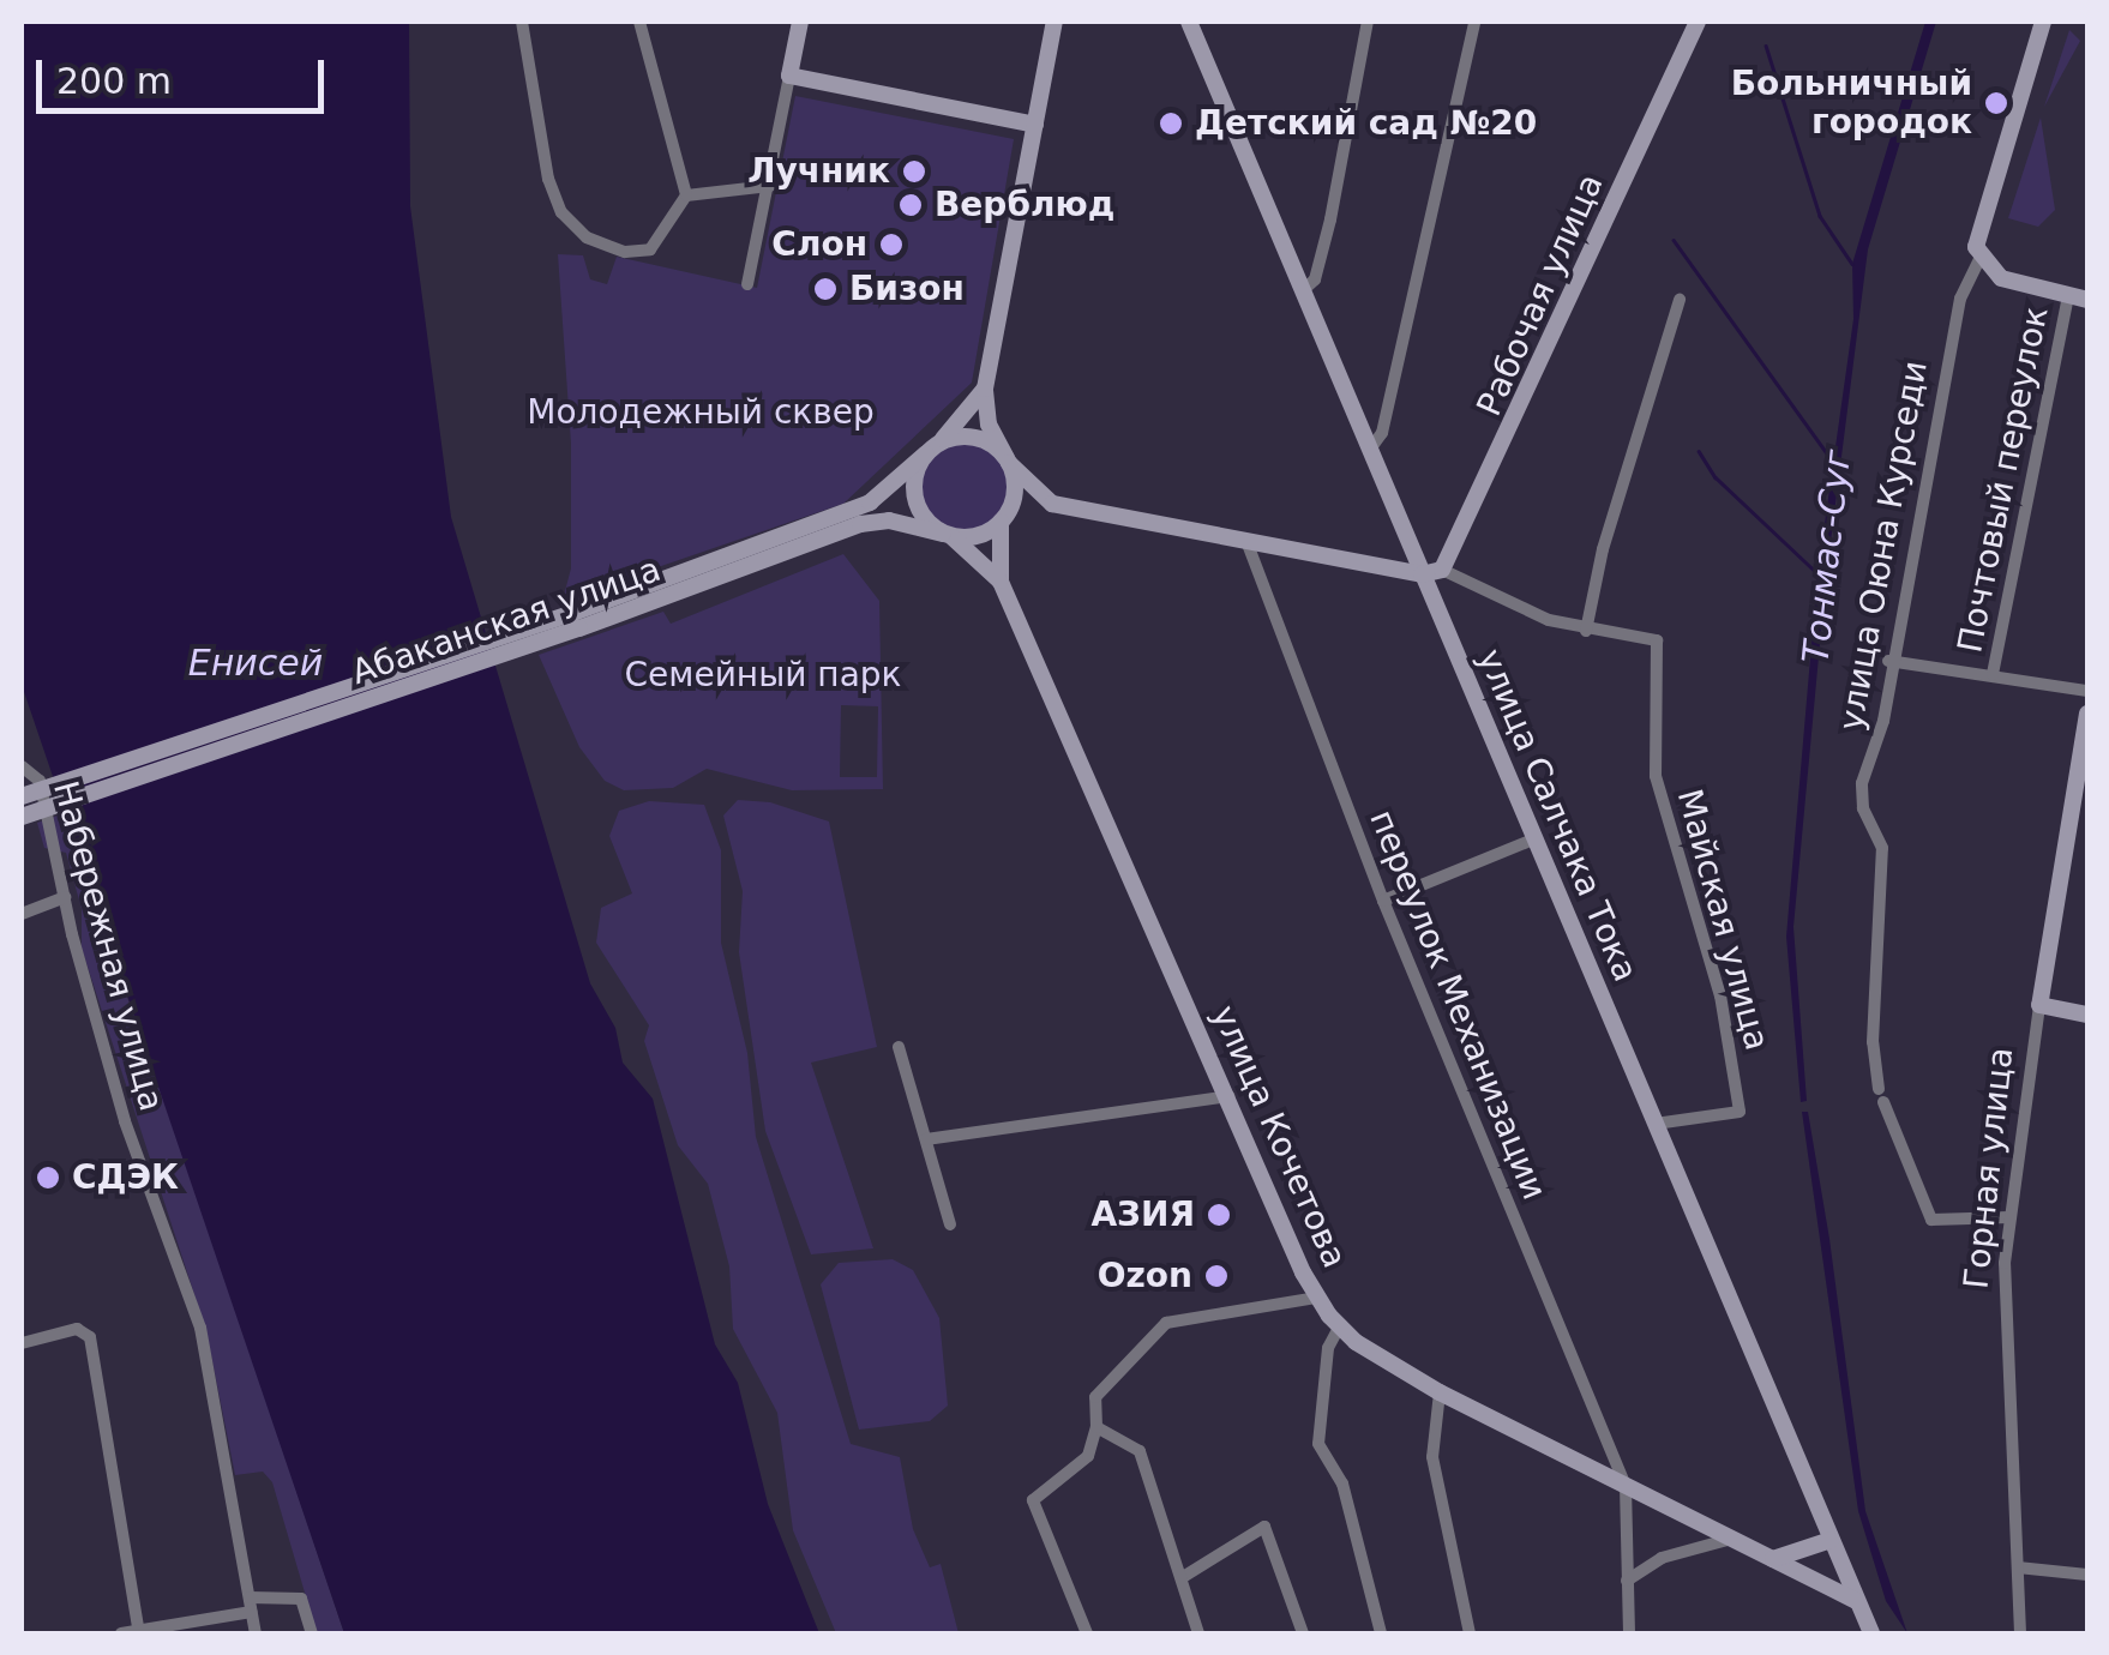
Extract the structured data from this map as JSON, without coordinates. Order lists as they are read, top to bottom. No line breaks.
{"streets":{"main road":["Рабочая улица","улица Оюна Курседи","Абаканская улица","улица Салчака Тока","улица Кочетова","Горная улица"],"street":["Почтовый переулок","Майская улица","Набережная улица","переулок Механизации"]},"crossings":[["улица Оюна Курседи","Горная улица"],["Абаканская улица","улица Кочетова"],["улица Салчака Тока","Майская улица"],["улица Салчака Тока","улица Кочетова"],["переулок Механизации","улица Кочетова"]],"water":["Тонмас-Суг","Енисей"],"parks":["Молодежный сквер","Семейный парк"],"places":["Больничный городок","Детский сад №20","Лучник","Верблюд","Слон","Бизон","СДЭК","АЗИЯ","Ozon"],"scale_bar":"200 m"}
